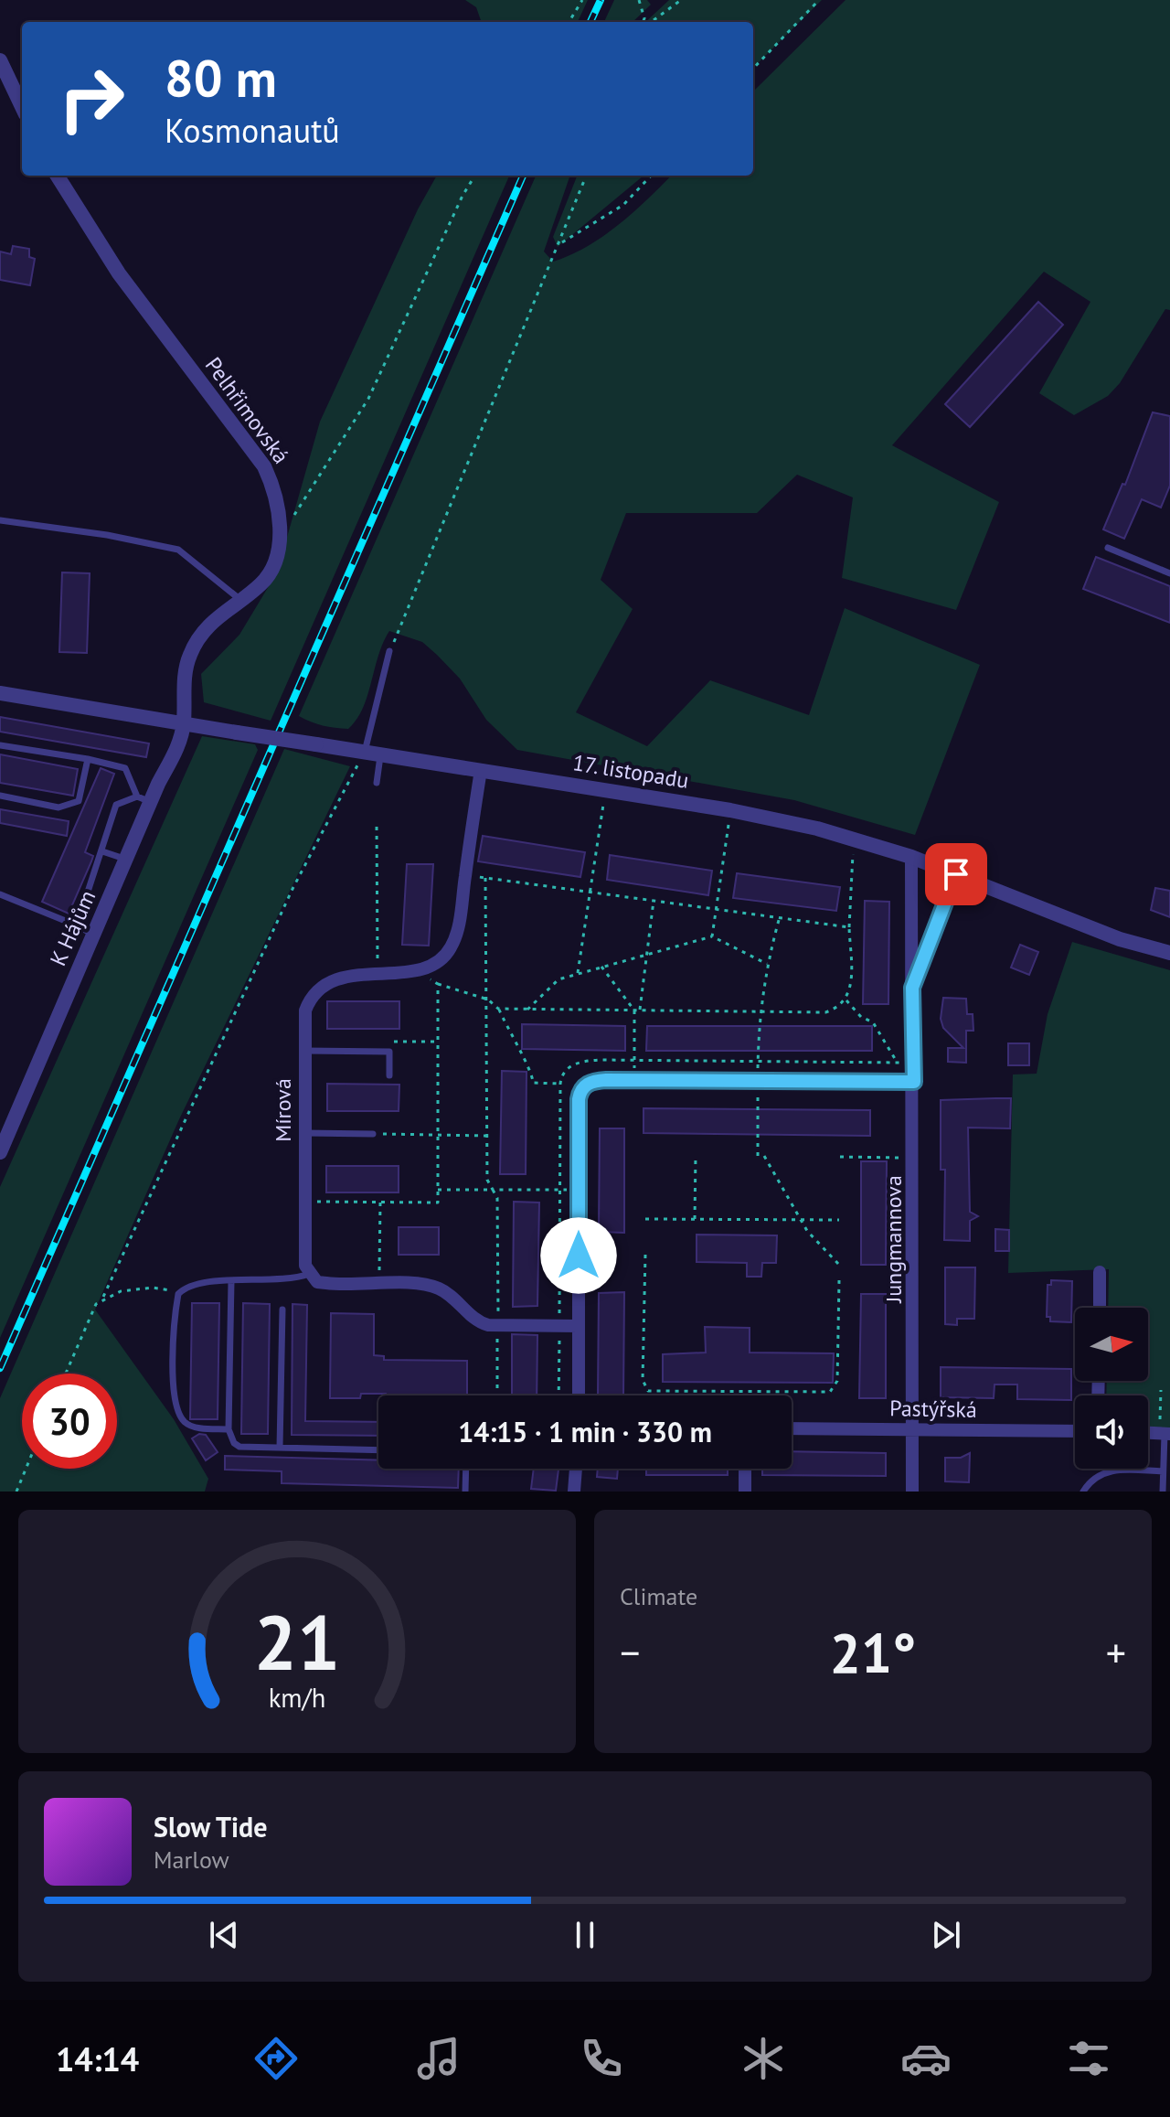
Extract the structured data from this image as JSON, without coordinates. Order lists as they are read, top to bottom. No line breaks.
{"streets":{"street":["Pelhřimovská","17. listopadu","K Hájům","Mírová","Jungmannova","Pastýřská"]},"crossings":[["Pelhřimovská","17. listopadu"],["Pelhřimovská","K Hájům"],["17. listopadu","K Hájům"],["17. listopadu","Mírová"],["17. listopadu","Jungmannova"],["Jungmannova","Pastýřská"]],"north":"right","page":{"turn":["80 m","Kosmonautů"],"limit":"30","trip":"14:15 · 1 min · 330 m","tile":"Climate","heat":["−","21°","+"],"song":["Slow Tide","Marlow"],"tabs":"14:14","gauge":["21","km/h"]}}
